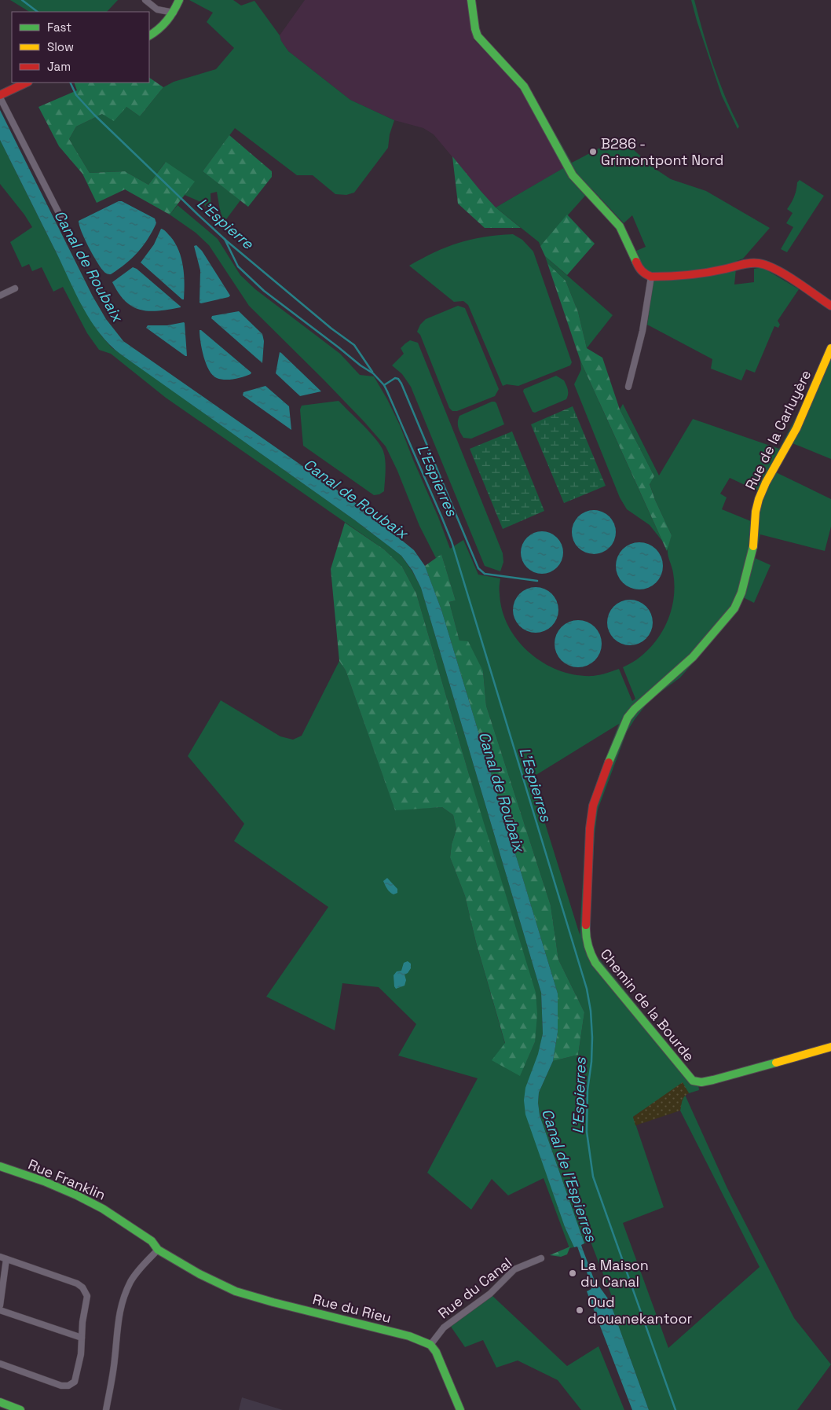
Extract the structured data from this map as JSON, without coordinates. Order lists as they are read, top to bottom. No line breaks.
{"streets":{"street":["Rue de la Carluyère","Chemin de la Bourde","Rue Franklin","Rue du Canal","Rue du Rieu"]},"crossings":[["Rue de la Carluyère","Chemin de la Bourde"],["Rue Franklin","Rue du Rieu"],["Rue du Canal","Rue du Rieu"]],"water":["L'Espierre","Canal de Roubaix","L'Espierres","Canal de l'Espierres"],"places":["B286 - Grimontpont Nord","La Maison du Canal","Oud douanekantoor"],"legend":["Fast","Slow","Jam"]}
